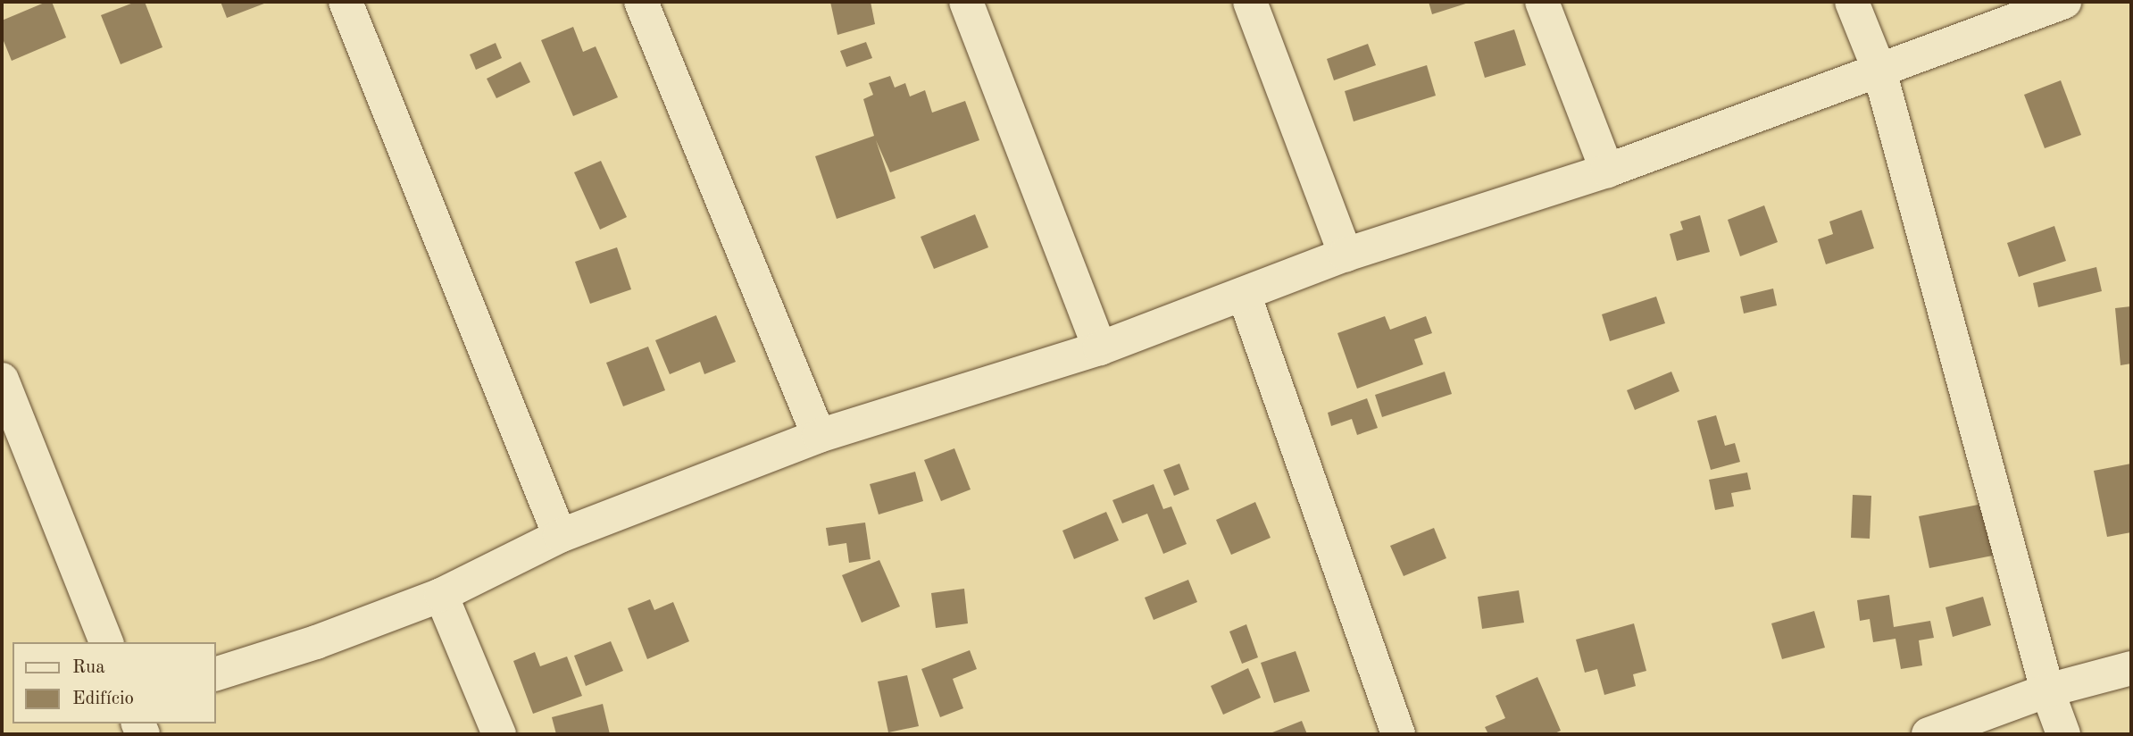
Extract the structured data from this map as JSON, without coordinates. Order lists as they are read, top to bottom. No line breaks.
{"legend":["Rua","Edifício"]}
